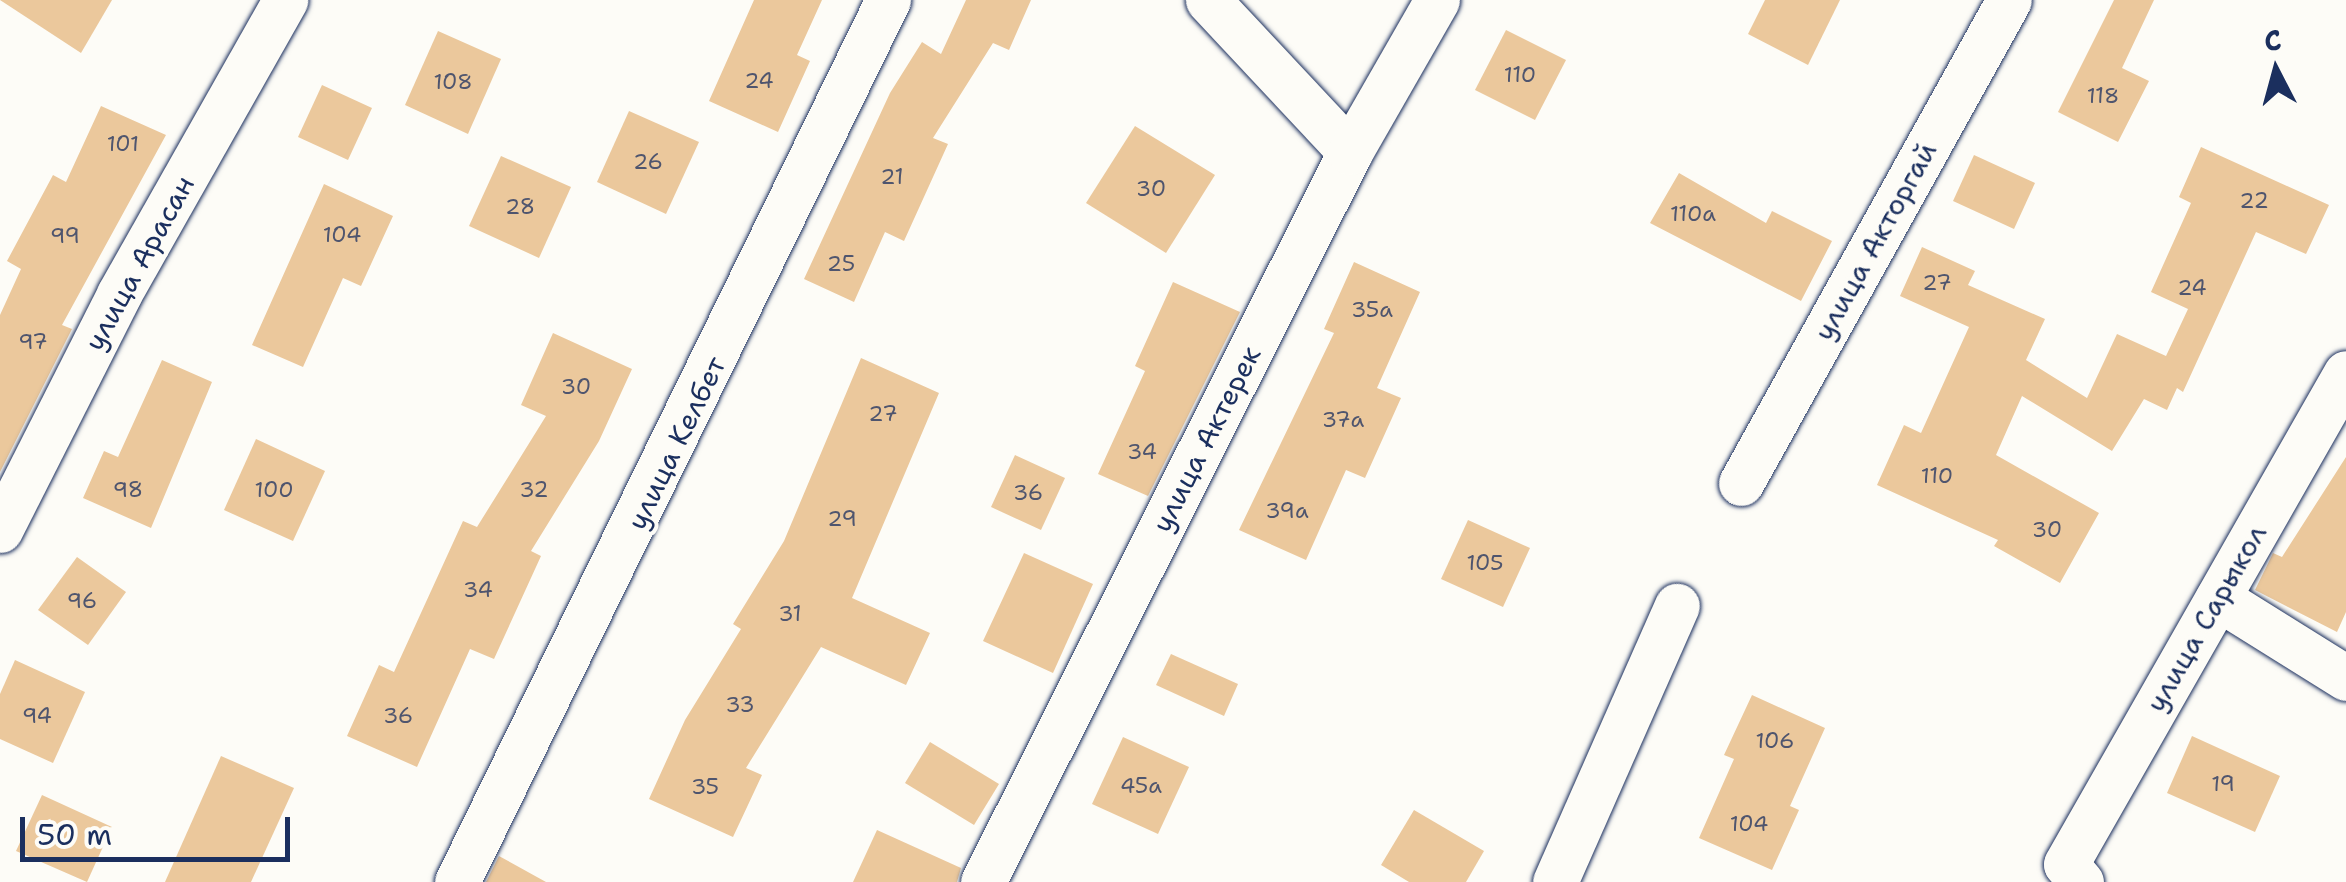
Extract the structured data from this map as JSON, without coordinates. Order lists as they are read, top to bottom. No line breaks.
{"streets":{"street":["улица Акторгай","улица Арасан","улица Актерек","улица Келбет","улица Сарыкол"]},"house_numbers":["110","24","108","118","101","26","21","30","22","28","110а","104","99","25","27","24","35а","97","30","27","37а","34","110","98","100","32","36","39а","29","30","105","34","96","31","33","94","36","106","19","45а","35","104"],"scale_bar":"50 m","north":"top"}
